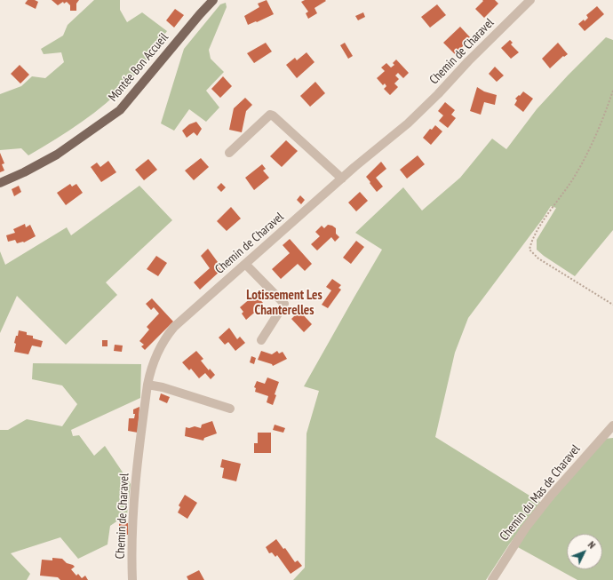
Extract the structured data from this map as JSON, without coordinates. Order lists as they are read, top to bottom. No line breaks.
{"streets":{"main road":["Montée Bon Accueil"],"street":["Chemin de Charavel","Chemin du Mas de Charavel"]},"districts":["Lotissement Les Chanterelles"],"north":"top right"}
